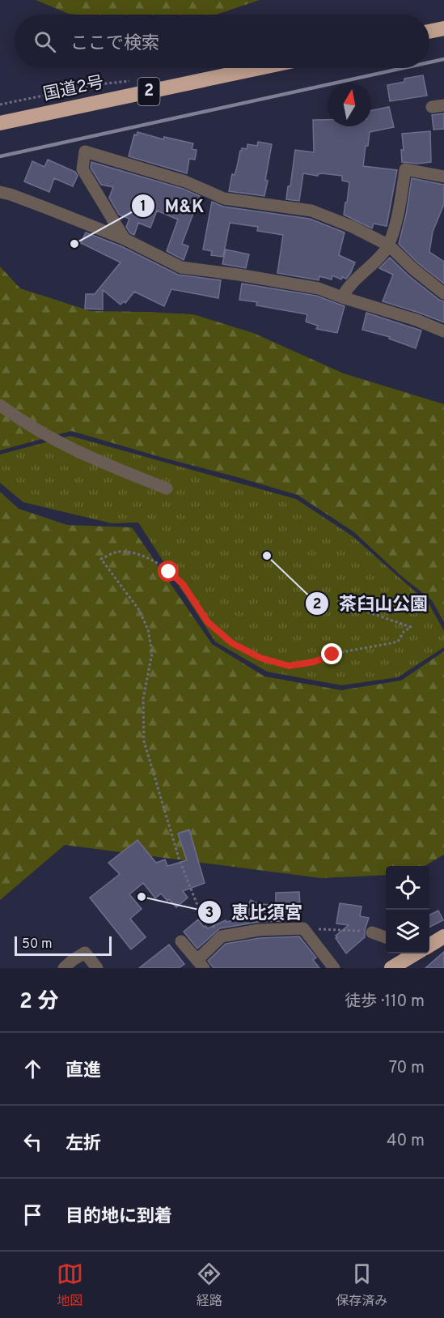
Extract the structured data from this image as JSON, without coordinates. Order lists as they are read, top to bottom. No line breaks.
{"streets":{"highway":["国道2号","2"]},"places":["M&K","茶臼山公園","恵比須宮"],"scale_bar":"50 m","north":"top","page":{"search":"ここで検索","scale":"50 m","heading":["2 分","徒歩 · 110 m"],"list":[["直進","70 m"],["左折","40 m"],"目的地に到着"],"nav":["地図","経路","保存済み"]}}
